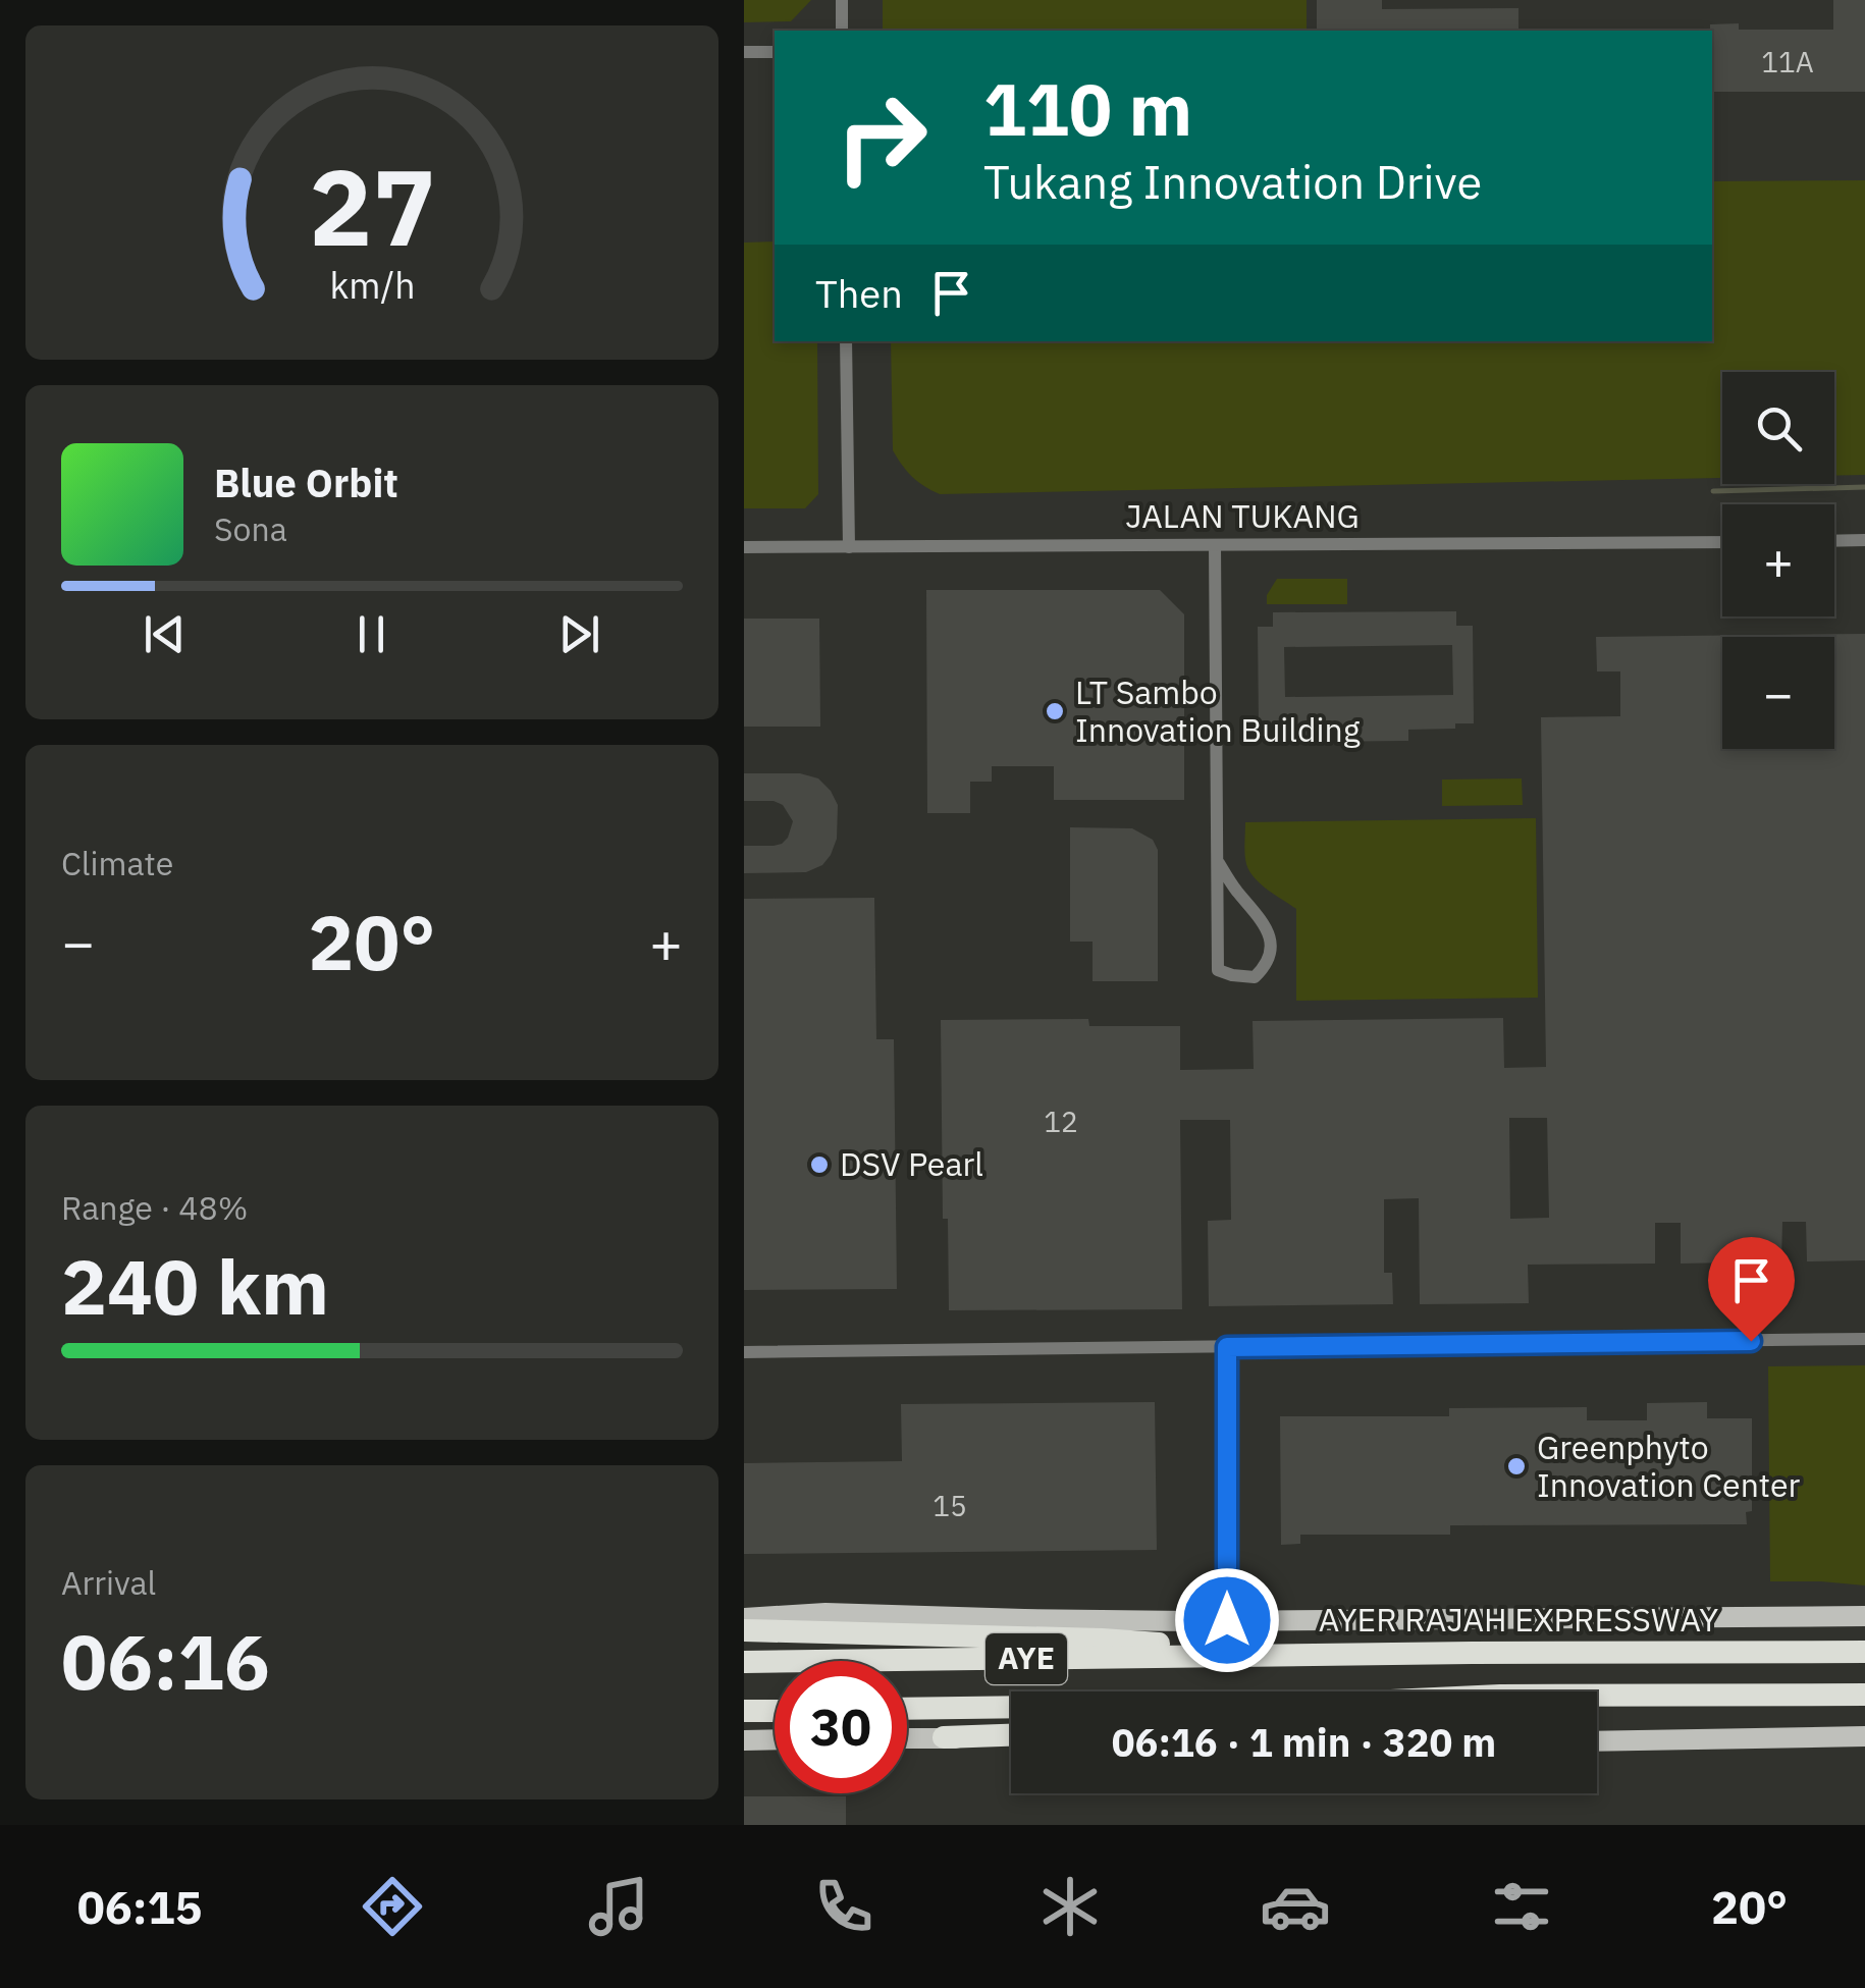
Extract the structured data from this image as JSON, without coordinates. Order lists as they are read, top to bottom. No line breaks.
{"streets":{"highway":["AYER RAJAH EXPRESSWAY","AYE"],"street":["JALAN TUKANG"]},"places":["LT Sambo Innovation Building","DSV Pearl","Greenphyto Innovation Center"],"house_numbers":["11A","12","15"],"page":{"turn":["110 m","Tukang Innovation Drive"],"then":"Then","map_buttons":["+","−"],"song":["Blue Orbit","Sona"],"tile":["Climate",["Range · 48%","240 km"],["Arrival","06:16"]],"heat":["−","20°","+"],"limit":"30","trip":"06:16 · 1 min · 320 m","tabs":["06:15","20°"],"gauge":["27","km/h"]}}
